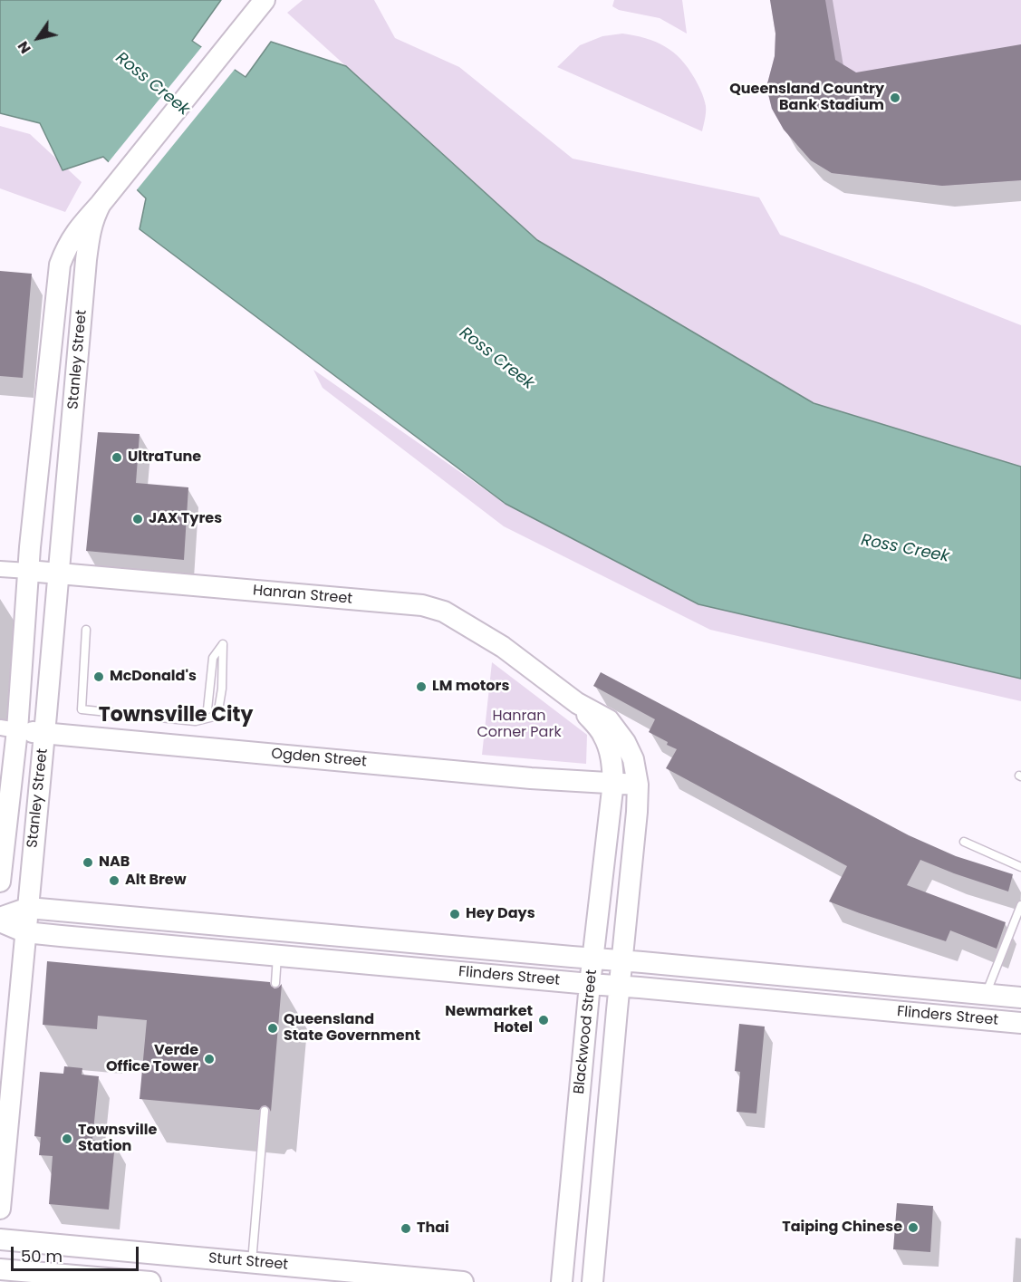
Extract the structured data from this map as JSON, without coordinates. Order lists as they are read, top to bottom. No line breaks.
{"streets":{"main road":["Stanley Street","Hanran Street","Ogden Street","Flinders Street","Blackwood Street","Sturt Street"]},"crossings":[["Stanley Street","Hanran Street"],["Stanley Street","Ogden Street"],["Stanley Street","Flinders Street"],["Hanran Street","Ogden Street"],["Hanran Street","Blackwood Street"],["Ogden Street","Blackwood Street"],["Flinders Street","Blackwood Street"]],"districts":["Townsville City"],"water":["Ross Creek"],"parks":["Hanran Corner Park"],"places":["Queensland Country Bank Stadium","UltraTune","JAX Tyres","McDonald's","LM motors","NAB","Alt Brew","Hey Days","Newmarket Hotel","Queensland State Government","Verde Office Tower","Townsville Station","Taiping Chinese","Thai"],"scale_bar":"50 m","north":"bottom left"}
